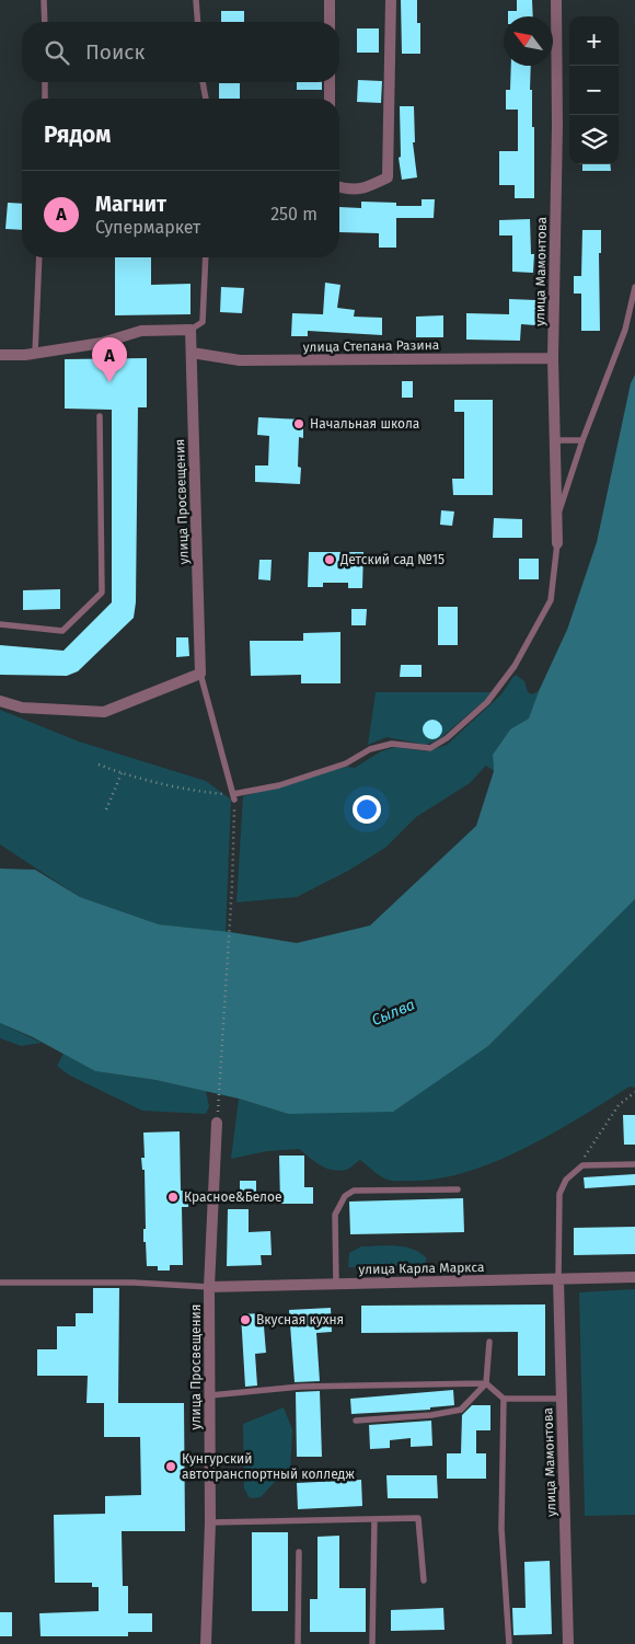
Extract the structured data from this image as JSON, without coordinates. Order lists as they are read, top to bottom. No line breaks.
{"streets":{"street":["улица Мамонтова","улица Степана Разина","улица Просвещения","улица Карла Маркса"]},"crossings":[["улица Мамонтова","улица Степана Разина"],["улица Мамонтова","улица Карла Маркса"],["улица Степана Разина","улица Просвещения"],["улица Просвещения","улица Карла Маркса"]],"water":["Сы́лва"],"places":["Начальная школа","Детский сад №15","Красное&Белое","Вкусная кухня","Кунгурский автотранспортный колледж"],"north":"top left","page":{"map_buttons":["+","−"],"search":"Поиск","heading":"Рядом","list":[{"mark":"A","name":"Магнит","note":"Супермаркет","value":"250 m"}],"pins":"A"}}
